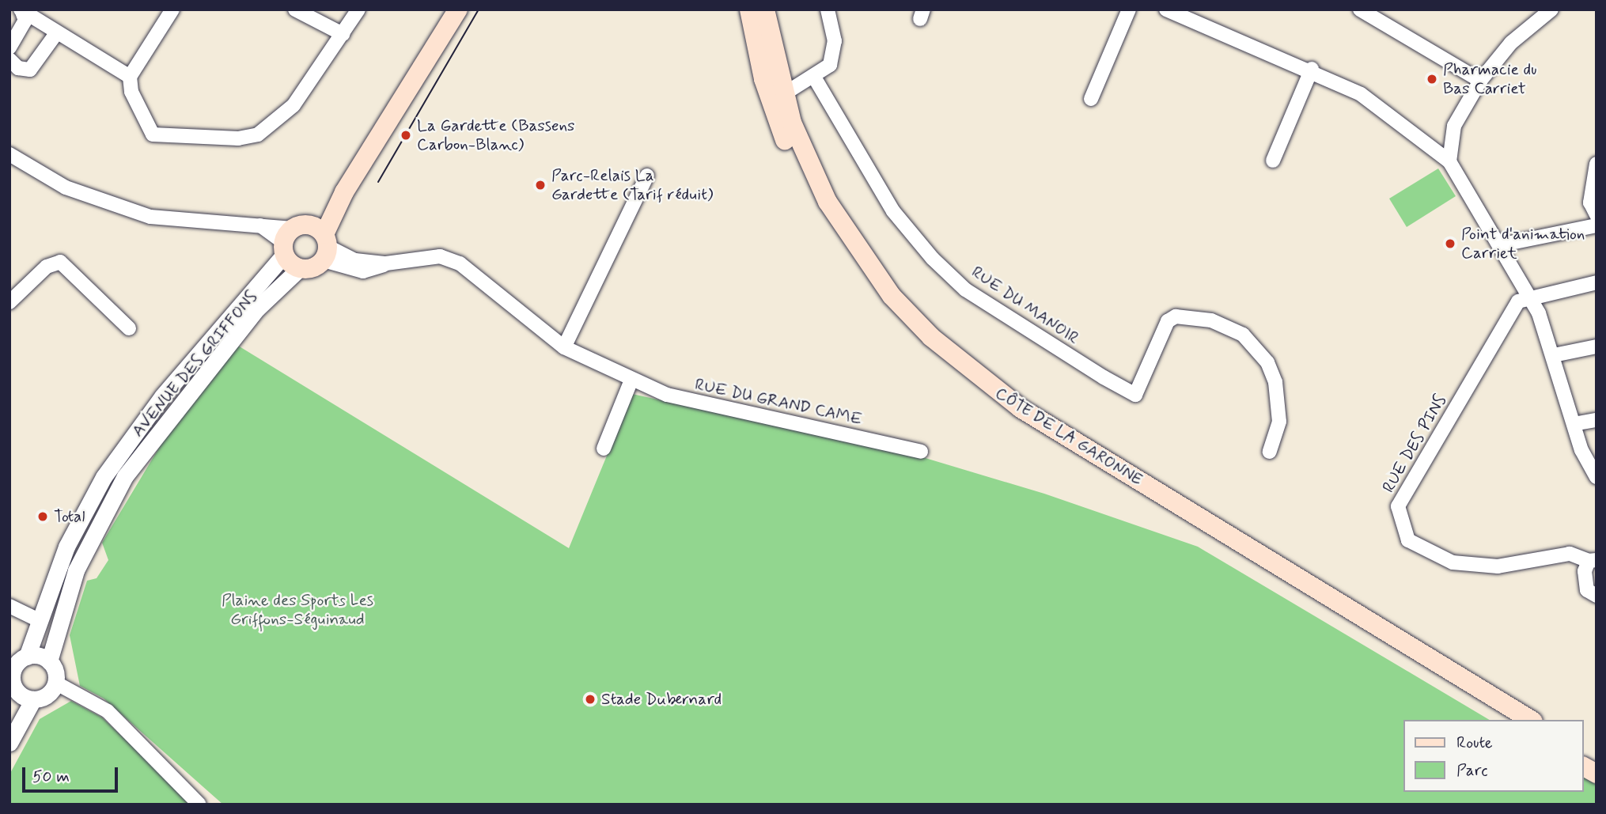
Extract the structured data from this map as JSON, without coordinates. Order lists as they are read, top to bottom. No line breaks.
{"streets":{"main road":["AVENUE DES GRIFFONS","CÔTE DE LA GARONNE"],"street":["RUE DU MANOIR","RUE DU GRAND CAME","RUE DES PINS"]},"crossings":[["AVENUE DES GRIFFONS","RUE DU GRAND CAME"]],"parks":["Plaine des Sports Les Griffons-Séguinaud"],"places":["Pharmacie du Bas Carriet","La Gardette (Bassens Carbon-Blanc)","Parc-Relais La Gardette (Tarif réduit)","Point d'animation Carriet","Total","Stade Dubernard"],"legend":["Route","Parc"],"scale_bar":"50 m"}
